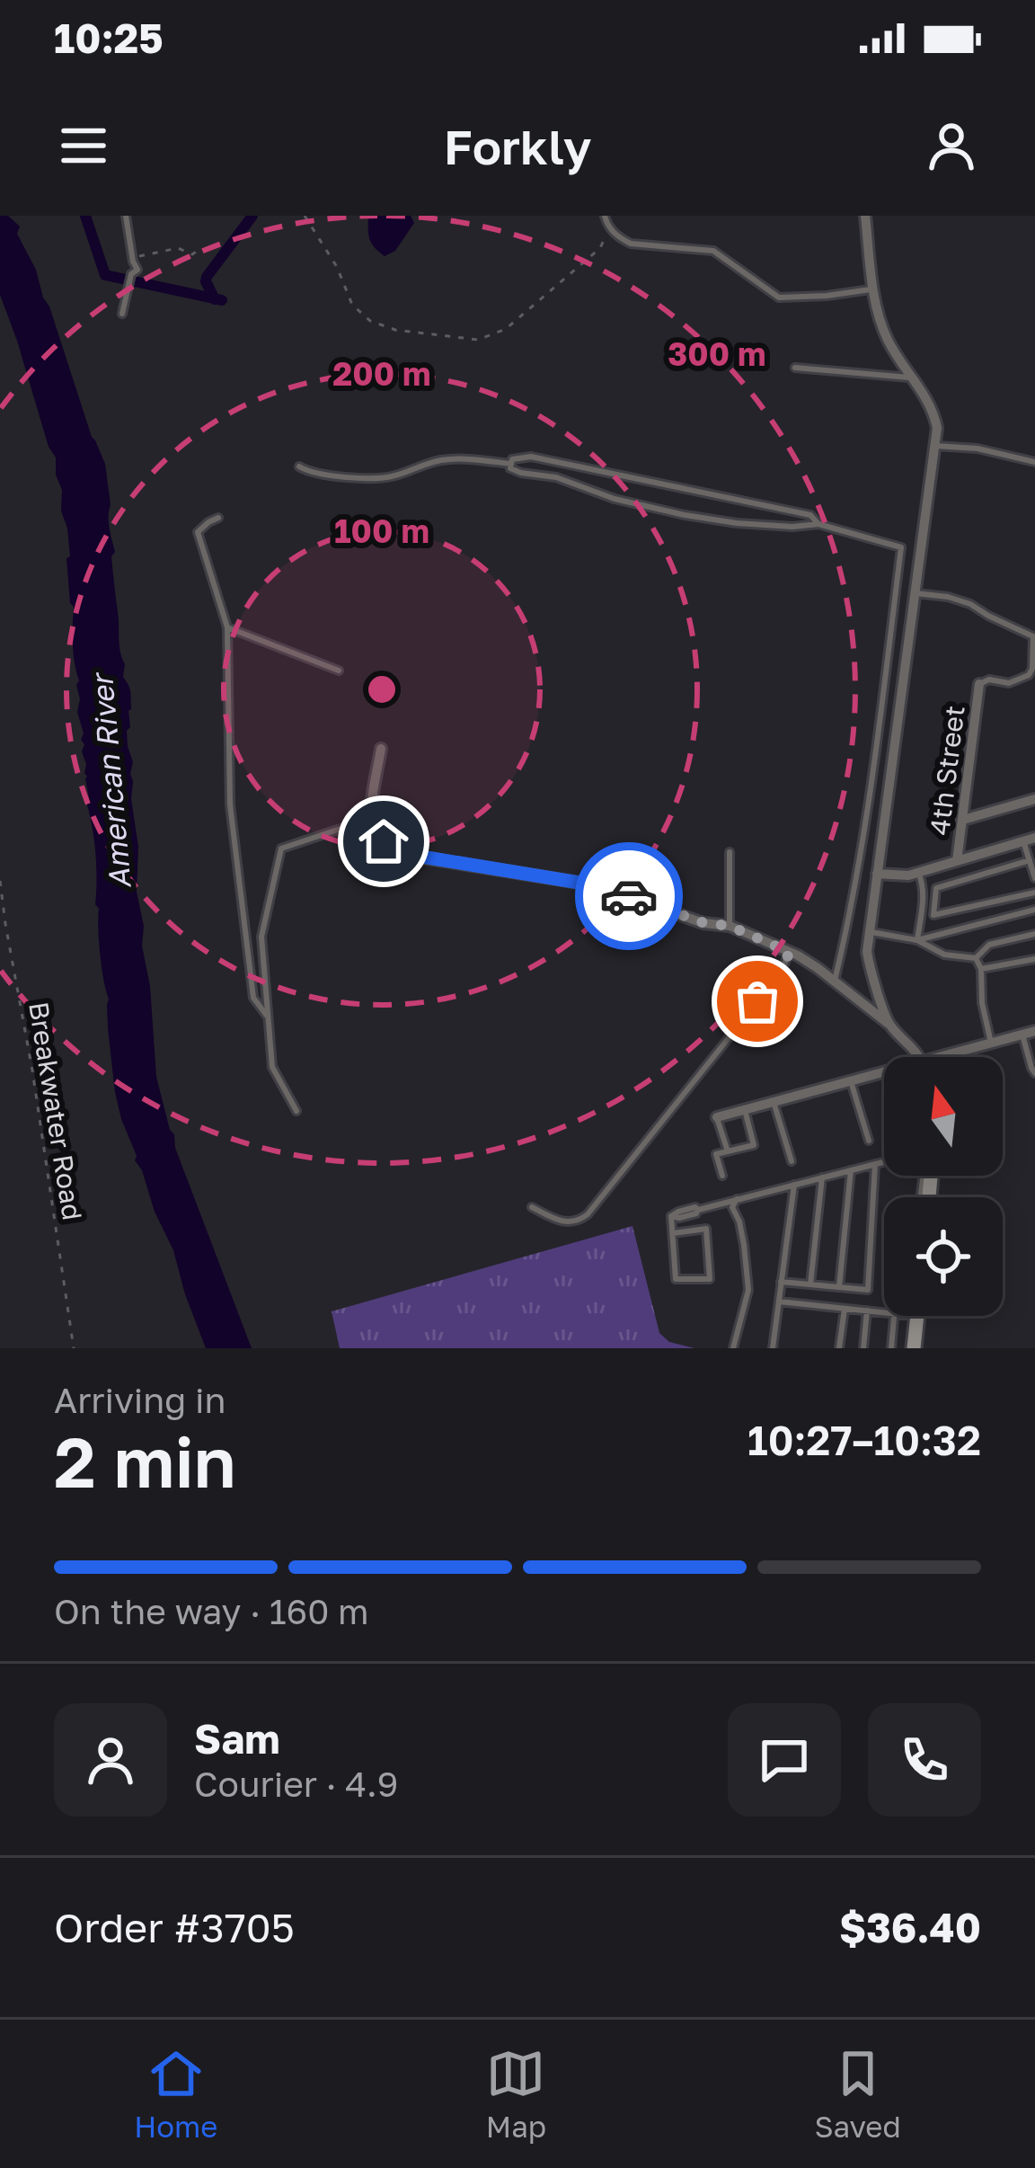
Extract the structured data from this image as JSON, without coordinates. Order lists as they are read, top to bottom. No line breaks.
{"streets":{"street":["4th Street"],"path":["Breakwater Road"]},"water":["American River"],"north":"top","page":{"status":"10:25","header":"Forkly","heading":["2 min","Arriving in","10:27–10:32"],"panel":["Sam","Courier · 4.9","Order #3705","$36.40"],"bar":"On the way · 160 m","tabs":["Home","Map","Saved"]},"rings":["300 m","200 m","100 m"]}
